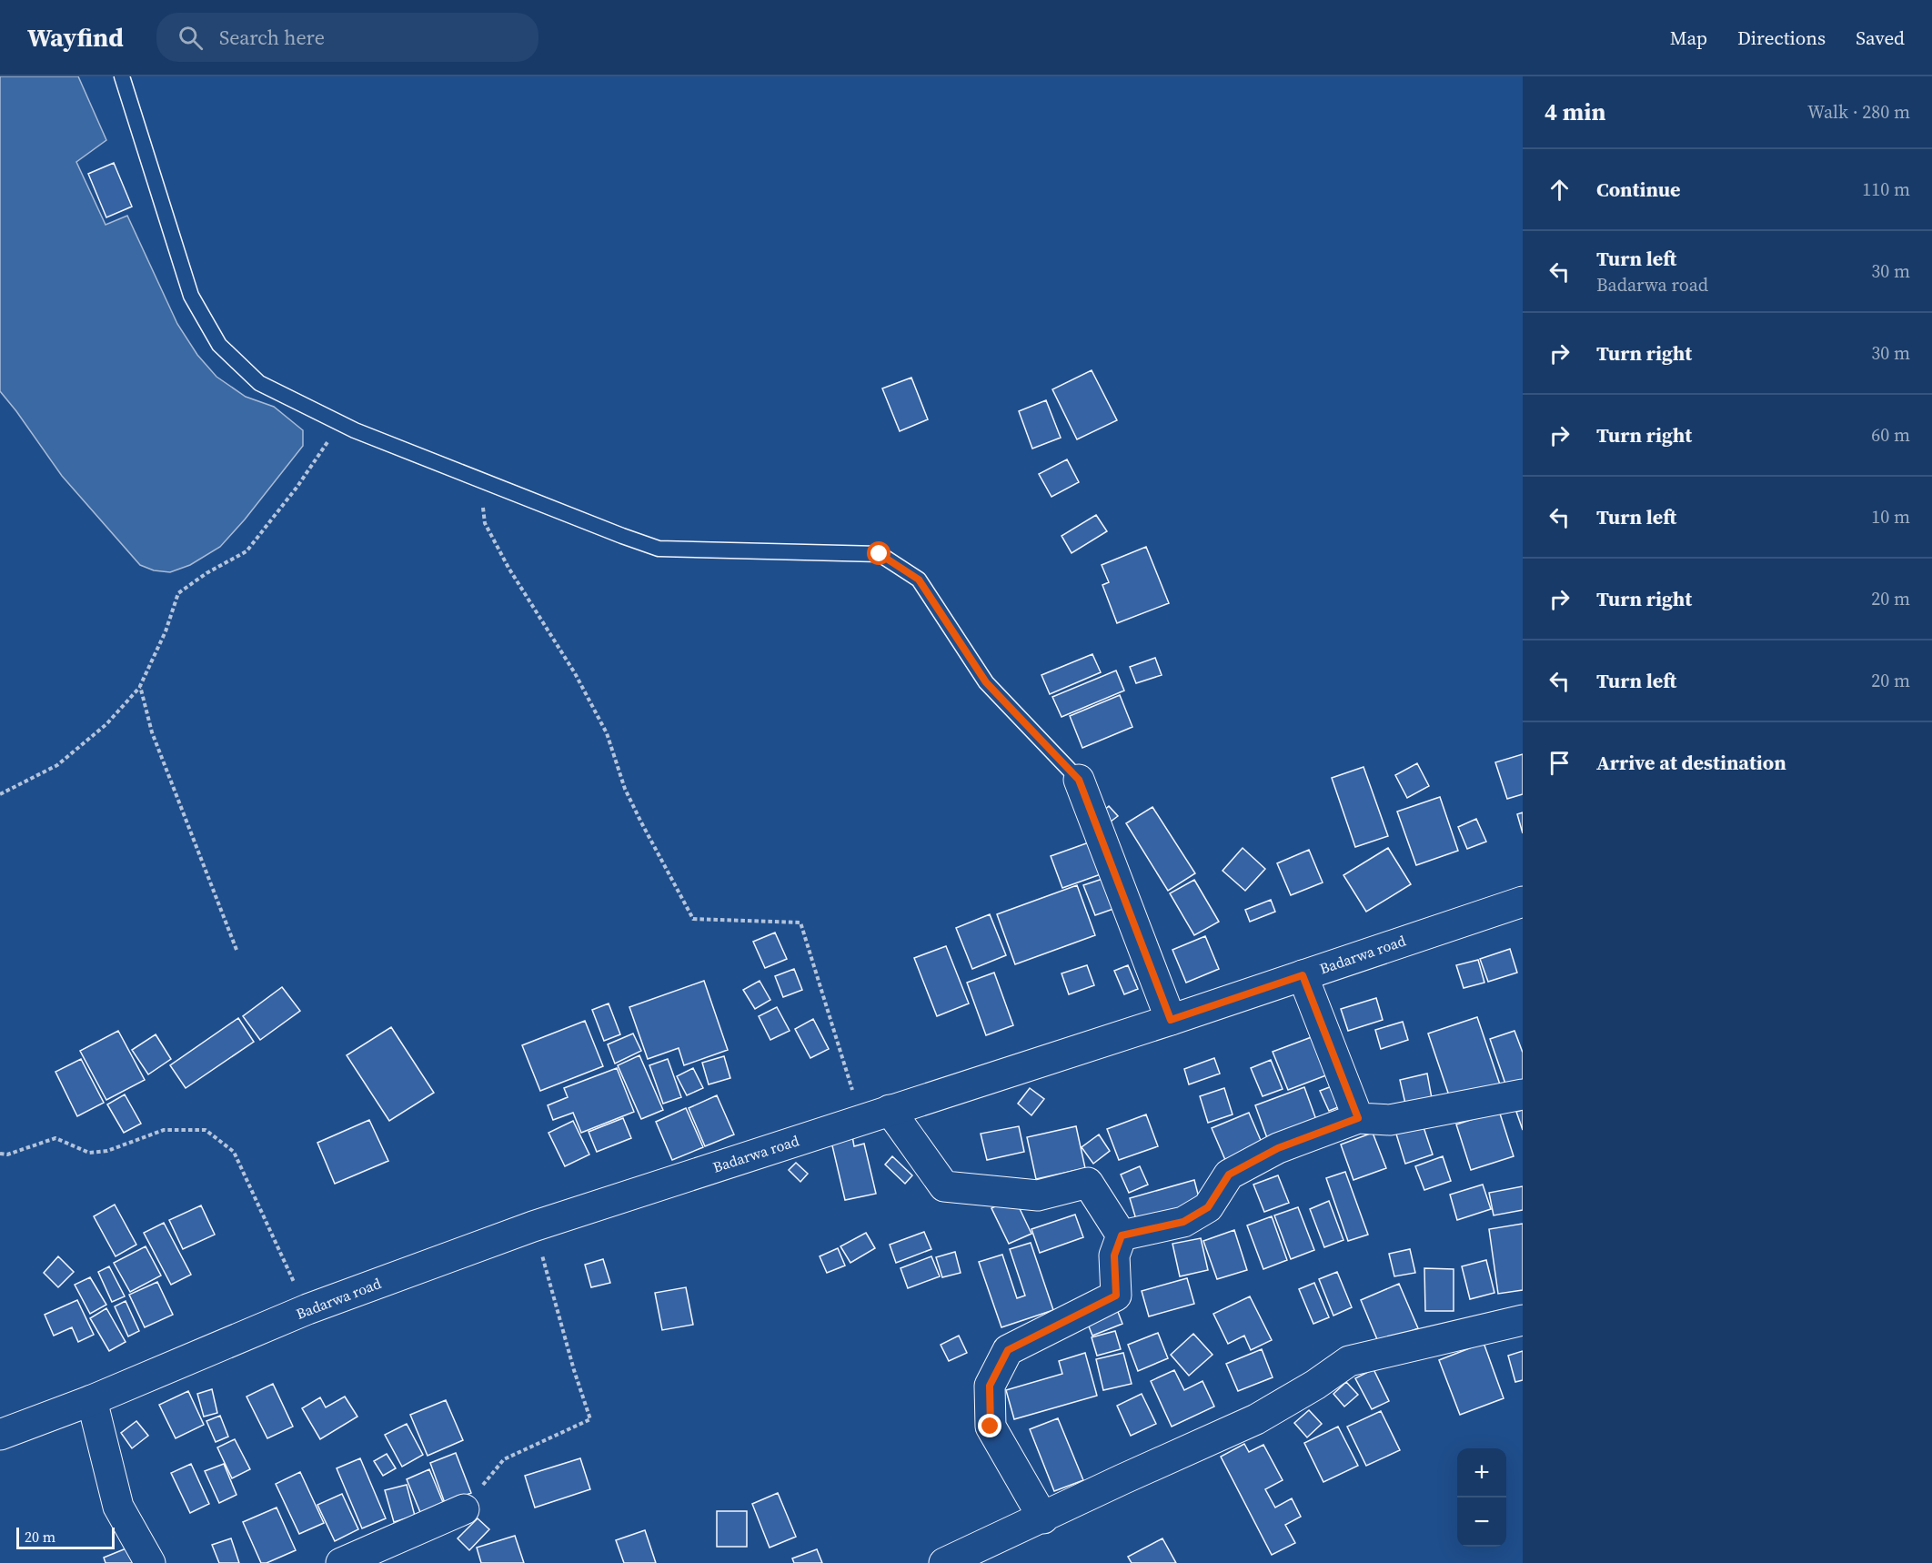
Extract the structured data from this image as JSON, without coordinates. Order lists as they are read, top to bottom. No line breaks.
{"streets":{"street":["Badarwa road"]},"scale_bar":"20 m","page":{"header":"Wayfind","search":"Search here","nav":["Map","Directions","Saved"],"heading":["4 min","Walk · 280 m"],"list":[["Continue","110 m"],["Turn left","Badarwa road","30 m"],["Turn right","30 m"],["Turn right","60 m"],["Turn left","10 m"],["Turn right","20 m"],["Turn left","20 m"],"Arrive at destination"],"map_buttons":["+","−"],"scale":"20 m"}}
